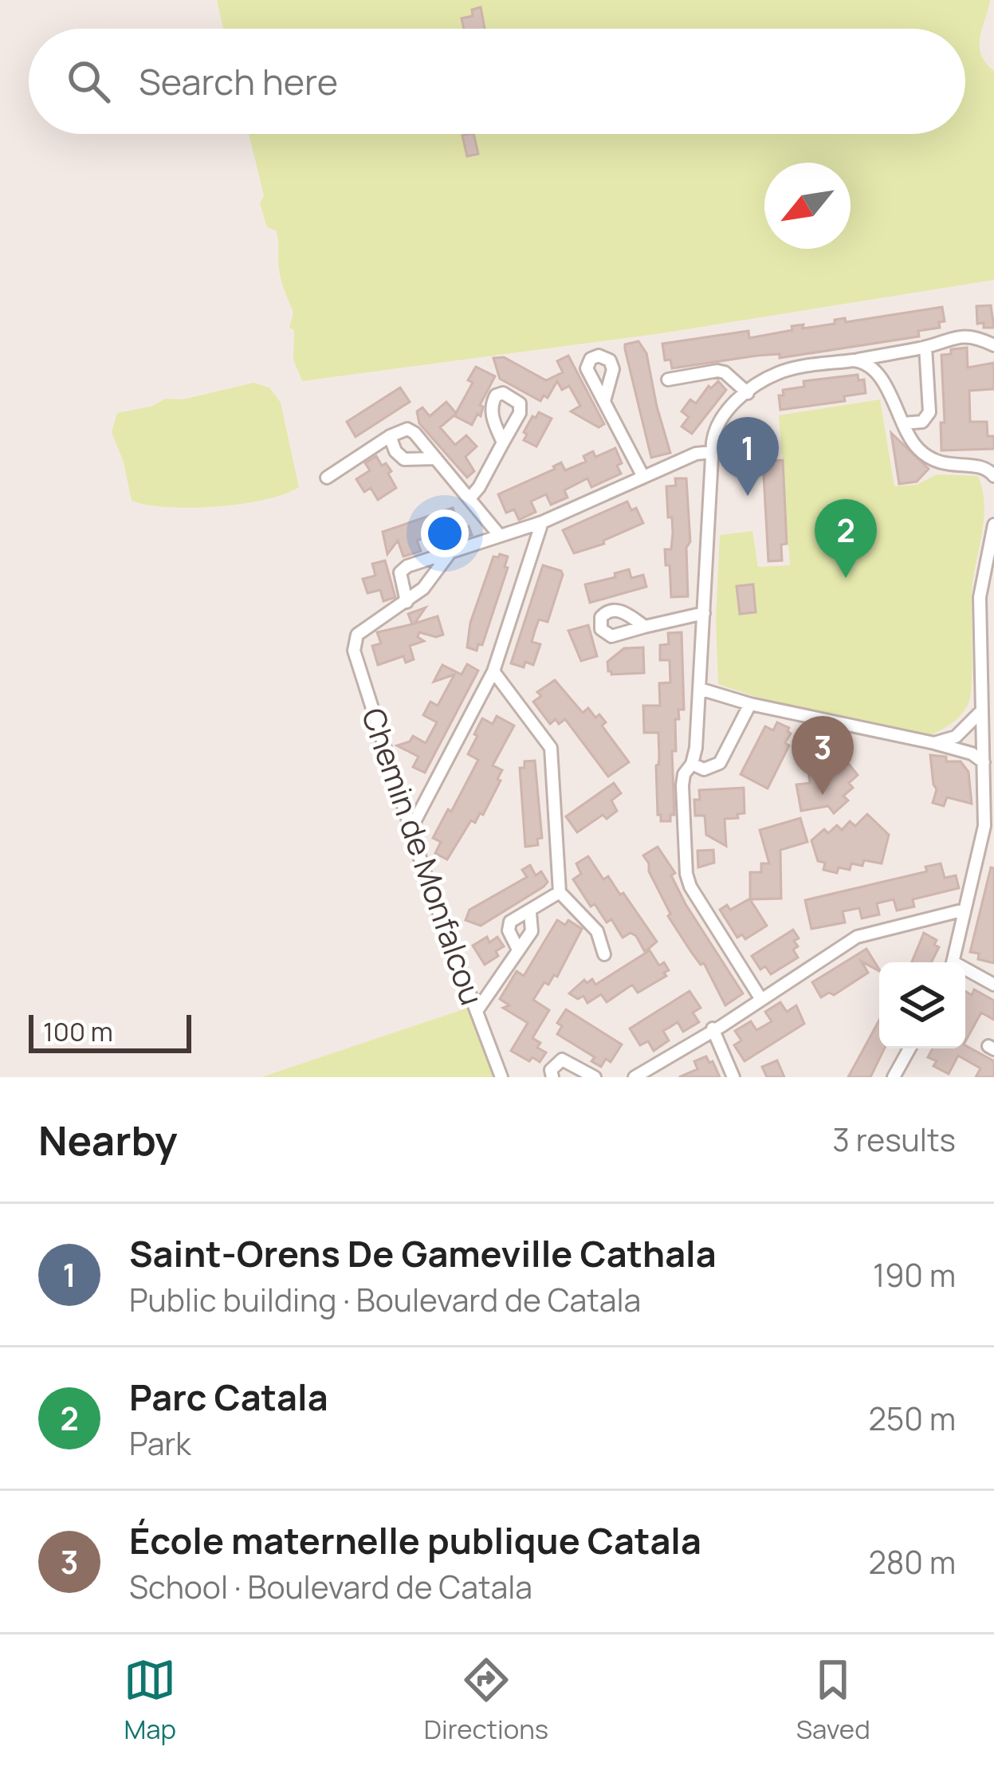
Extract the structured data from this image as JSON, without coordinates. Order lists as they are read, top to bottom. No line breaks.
{"streets":{"street":["Chemin de Monfalcou"]},"scale_bar":"100 m","north":"bottom left","page":{"search":"Search here","pins":["1","2","3"],"scale":"100 m","heading":["Nearby","3 results"],"list":[{"mark":"1","name":"Saint-Orens De Gameville Cathala","note":"Public building · Boulevard de Catala","value":"190 m"},{"mark":"2","name":"Parc Catala","note":"Park","value":"250 m"},{"mark":"3","name":"École maternelle publique Catala","note":"School · Boulevard de Catala","value":"280 m"}],"nav":["Map","Directions","Saved"]}}
